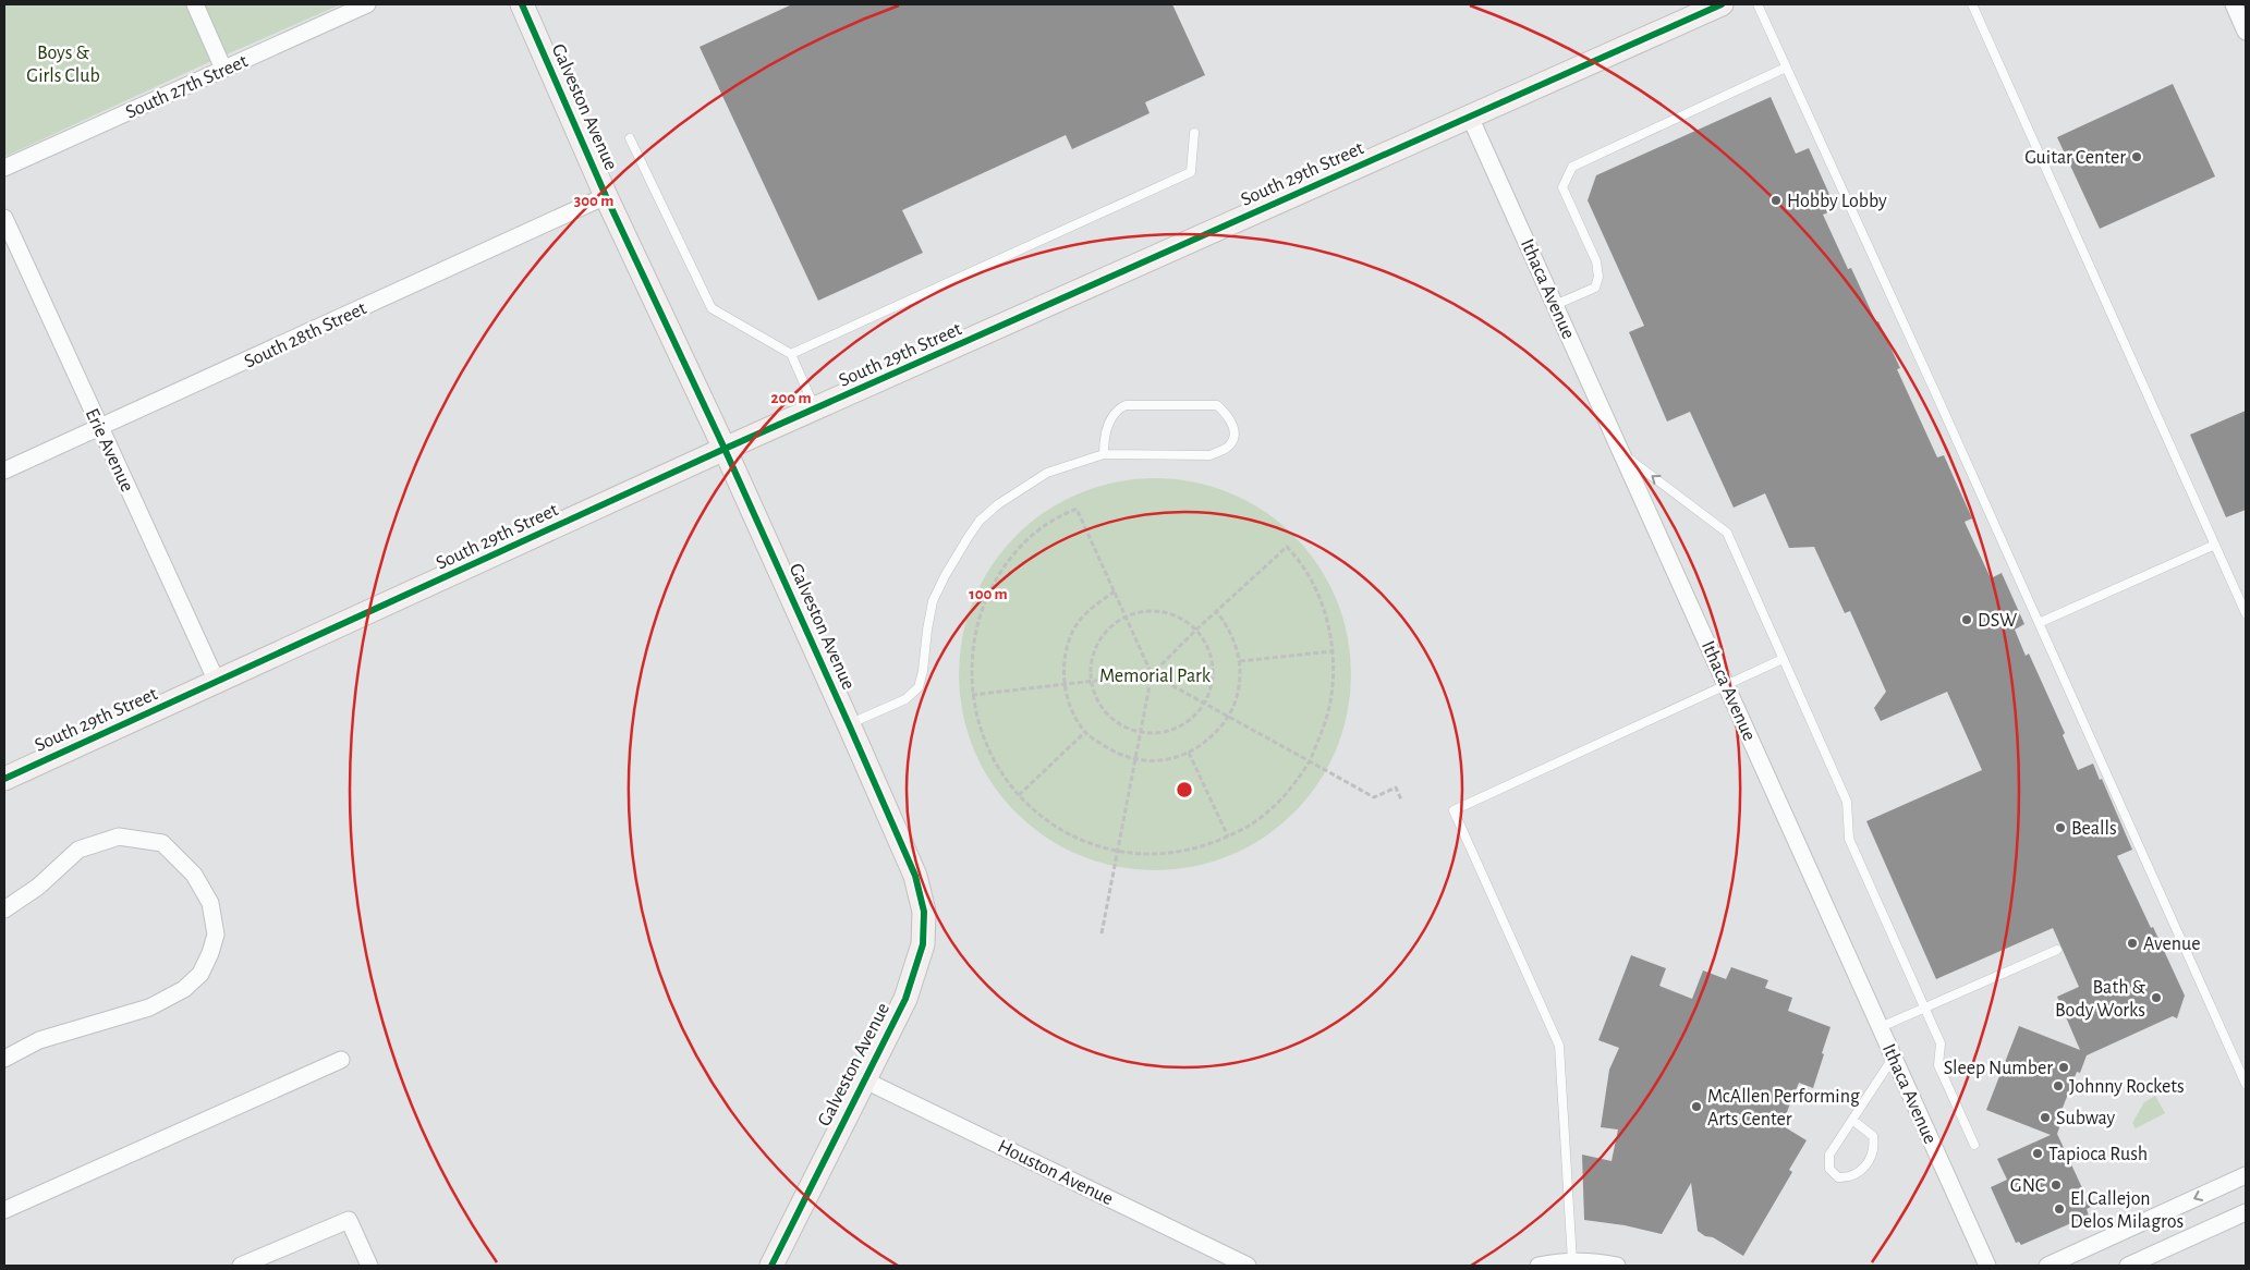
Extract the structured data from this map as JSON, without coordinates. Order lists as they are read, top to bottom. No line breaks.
{"streets":{"street":["South 27th Street","Galveston Avenue","South 29th Street","Ithaca Avenue","South 28th Street","Erie Avenue","Houston Avenue"]},"crossings":[["Galveston Avenue","South 29th Street"],["Galveston Avenue","South 28th Street"],["Galveston Avenue","Houston Avenue"],["South 29th Street","Ithaca Avenue"],["South 29th Street","Erie Avenue"],["South 28th Street","Erie Avenue"]],"parks":["Boys & Girls Club","Memorial Park"],"places":["Guitar Center","Hobby Lobby","DSW","Bealls","Avenue","Bath & Body Works","Sleep Number","Johnny Rockets","McAllen Performing Arts Center","Subway","Tapioca Rush","GNC","El Callejon Delos Milagros"],"rings":["300 m","200 m","100 m"]}
